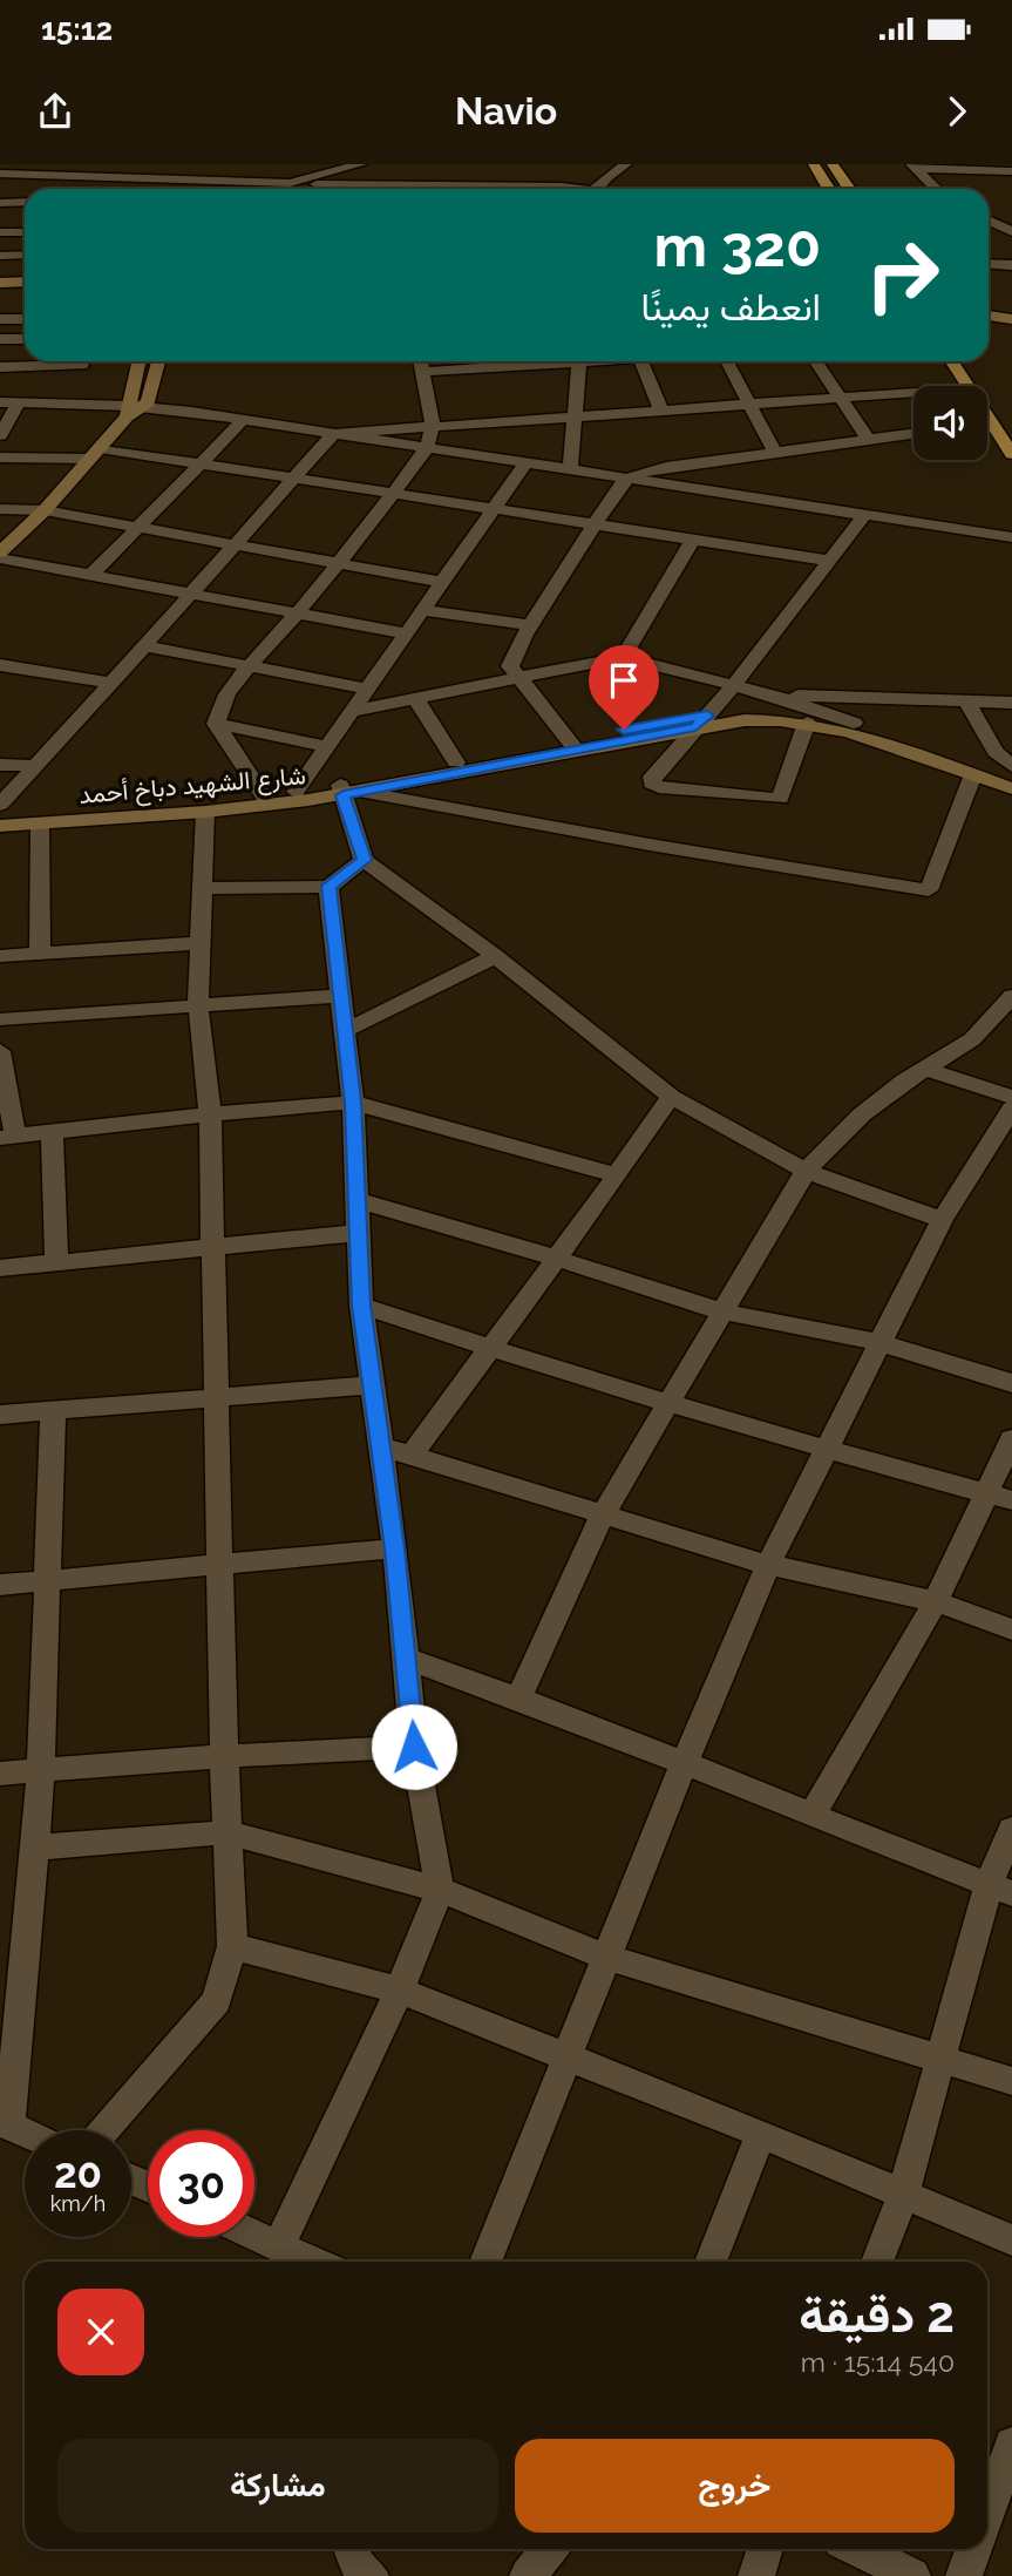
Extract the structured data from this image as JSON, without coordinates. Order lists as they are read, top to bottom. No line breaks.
{"streets":{"street":["شارع الشهيد دباخ أحمد"]},"page":{"status":"15:12","header":"Navio","turn":["320 m","انعطف يمينًا"],"speed":"20 km/h","limit":"30","heading":["2 دقيقة","540 m · 15:14"],"buttons":["خروج","مشاركة"]}}
